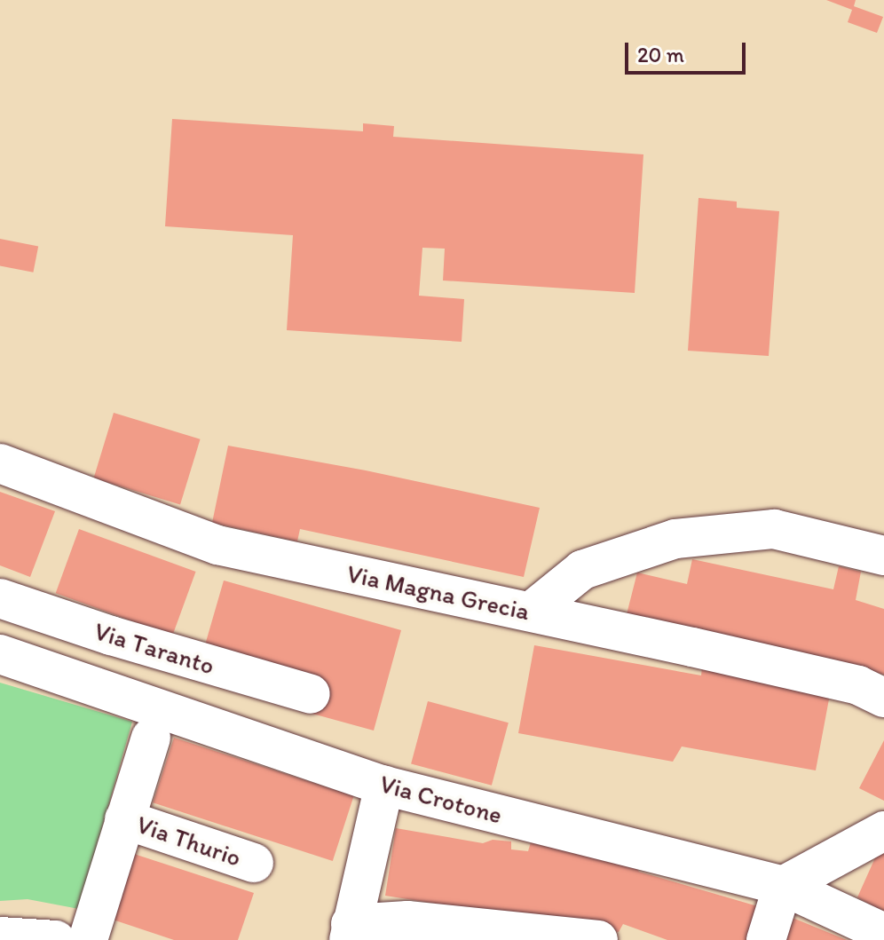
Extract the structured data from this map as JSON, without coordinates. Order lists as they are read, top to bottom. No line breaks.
{"streets":{"street":["Via Magna Grecia","Via Taranto","Via Crotone","Via Thurio"]},"scale_bar":"20 m"}
